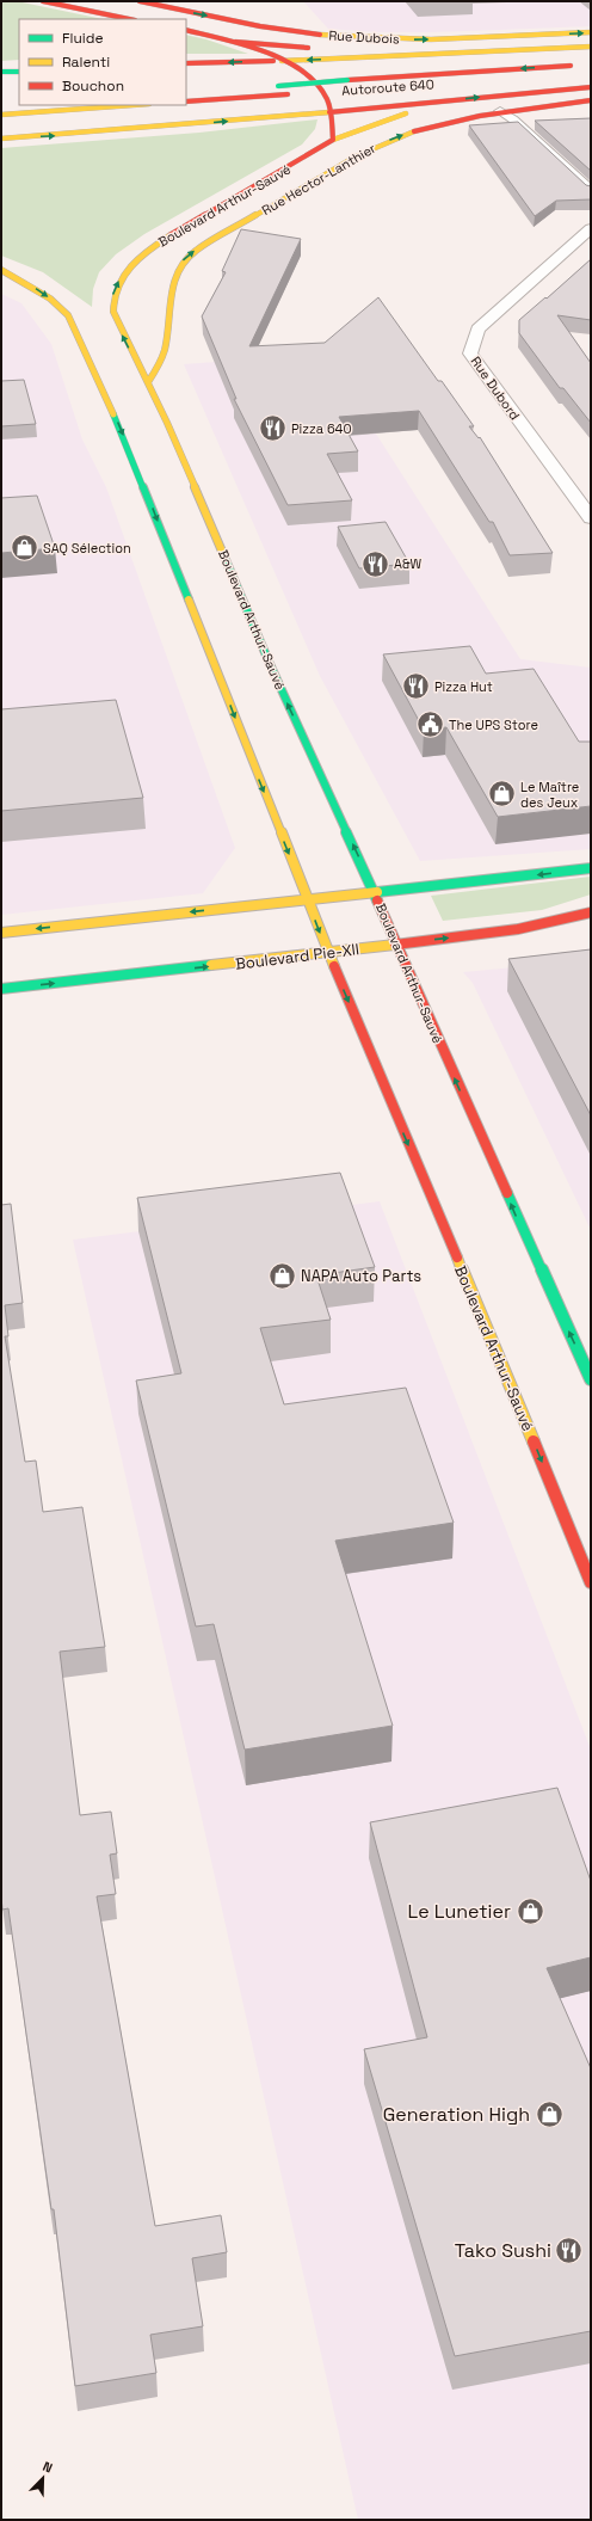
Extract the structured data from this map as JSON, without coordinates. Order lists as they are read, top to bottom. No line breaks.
{"streets":{"main road":["Rue Dubois","Autoroute 640","Rue Hector-Lanthier","Boulevard Arthur-Sauvé","Boulevard Pie-XII"],"street":["Rue Dubord"]},"crossings":[["Rue Hector-Lanthier","Boulevard Arthur-Sauvé"],["Boulevard Arthur-Sauvé","Boulevard Pie-XII"]],"one_way":["Rue Hector-Lanthier"],"places":{"restaurant":["Pizza 640","A&W","Pizza Hut","Tako Sushi"],"shop":["SAQ Sélection","Le Maître des Jeux","NAPA Auto Parts","Le Lunetier","Generation High"],"public building":["The UPS Store"]},"legend":["Fluide","Ralenti","Bouchon"],"north":"top right"}
